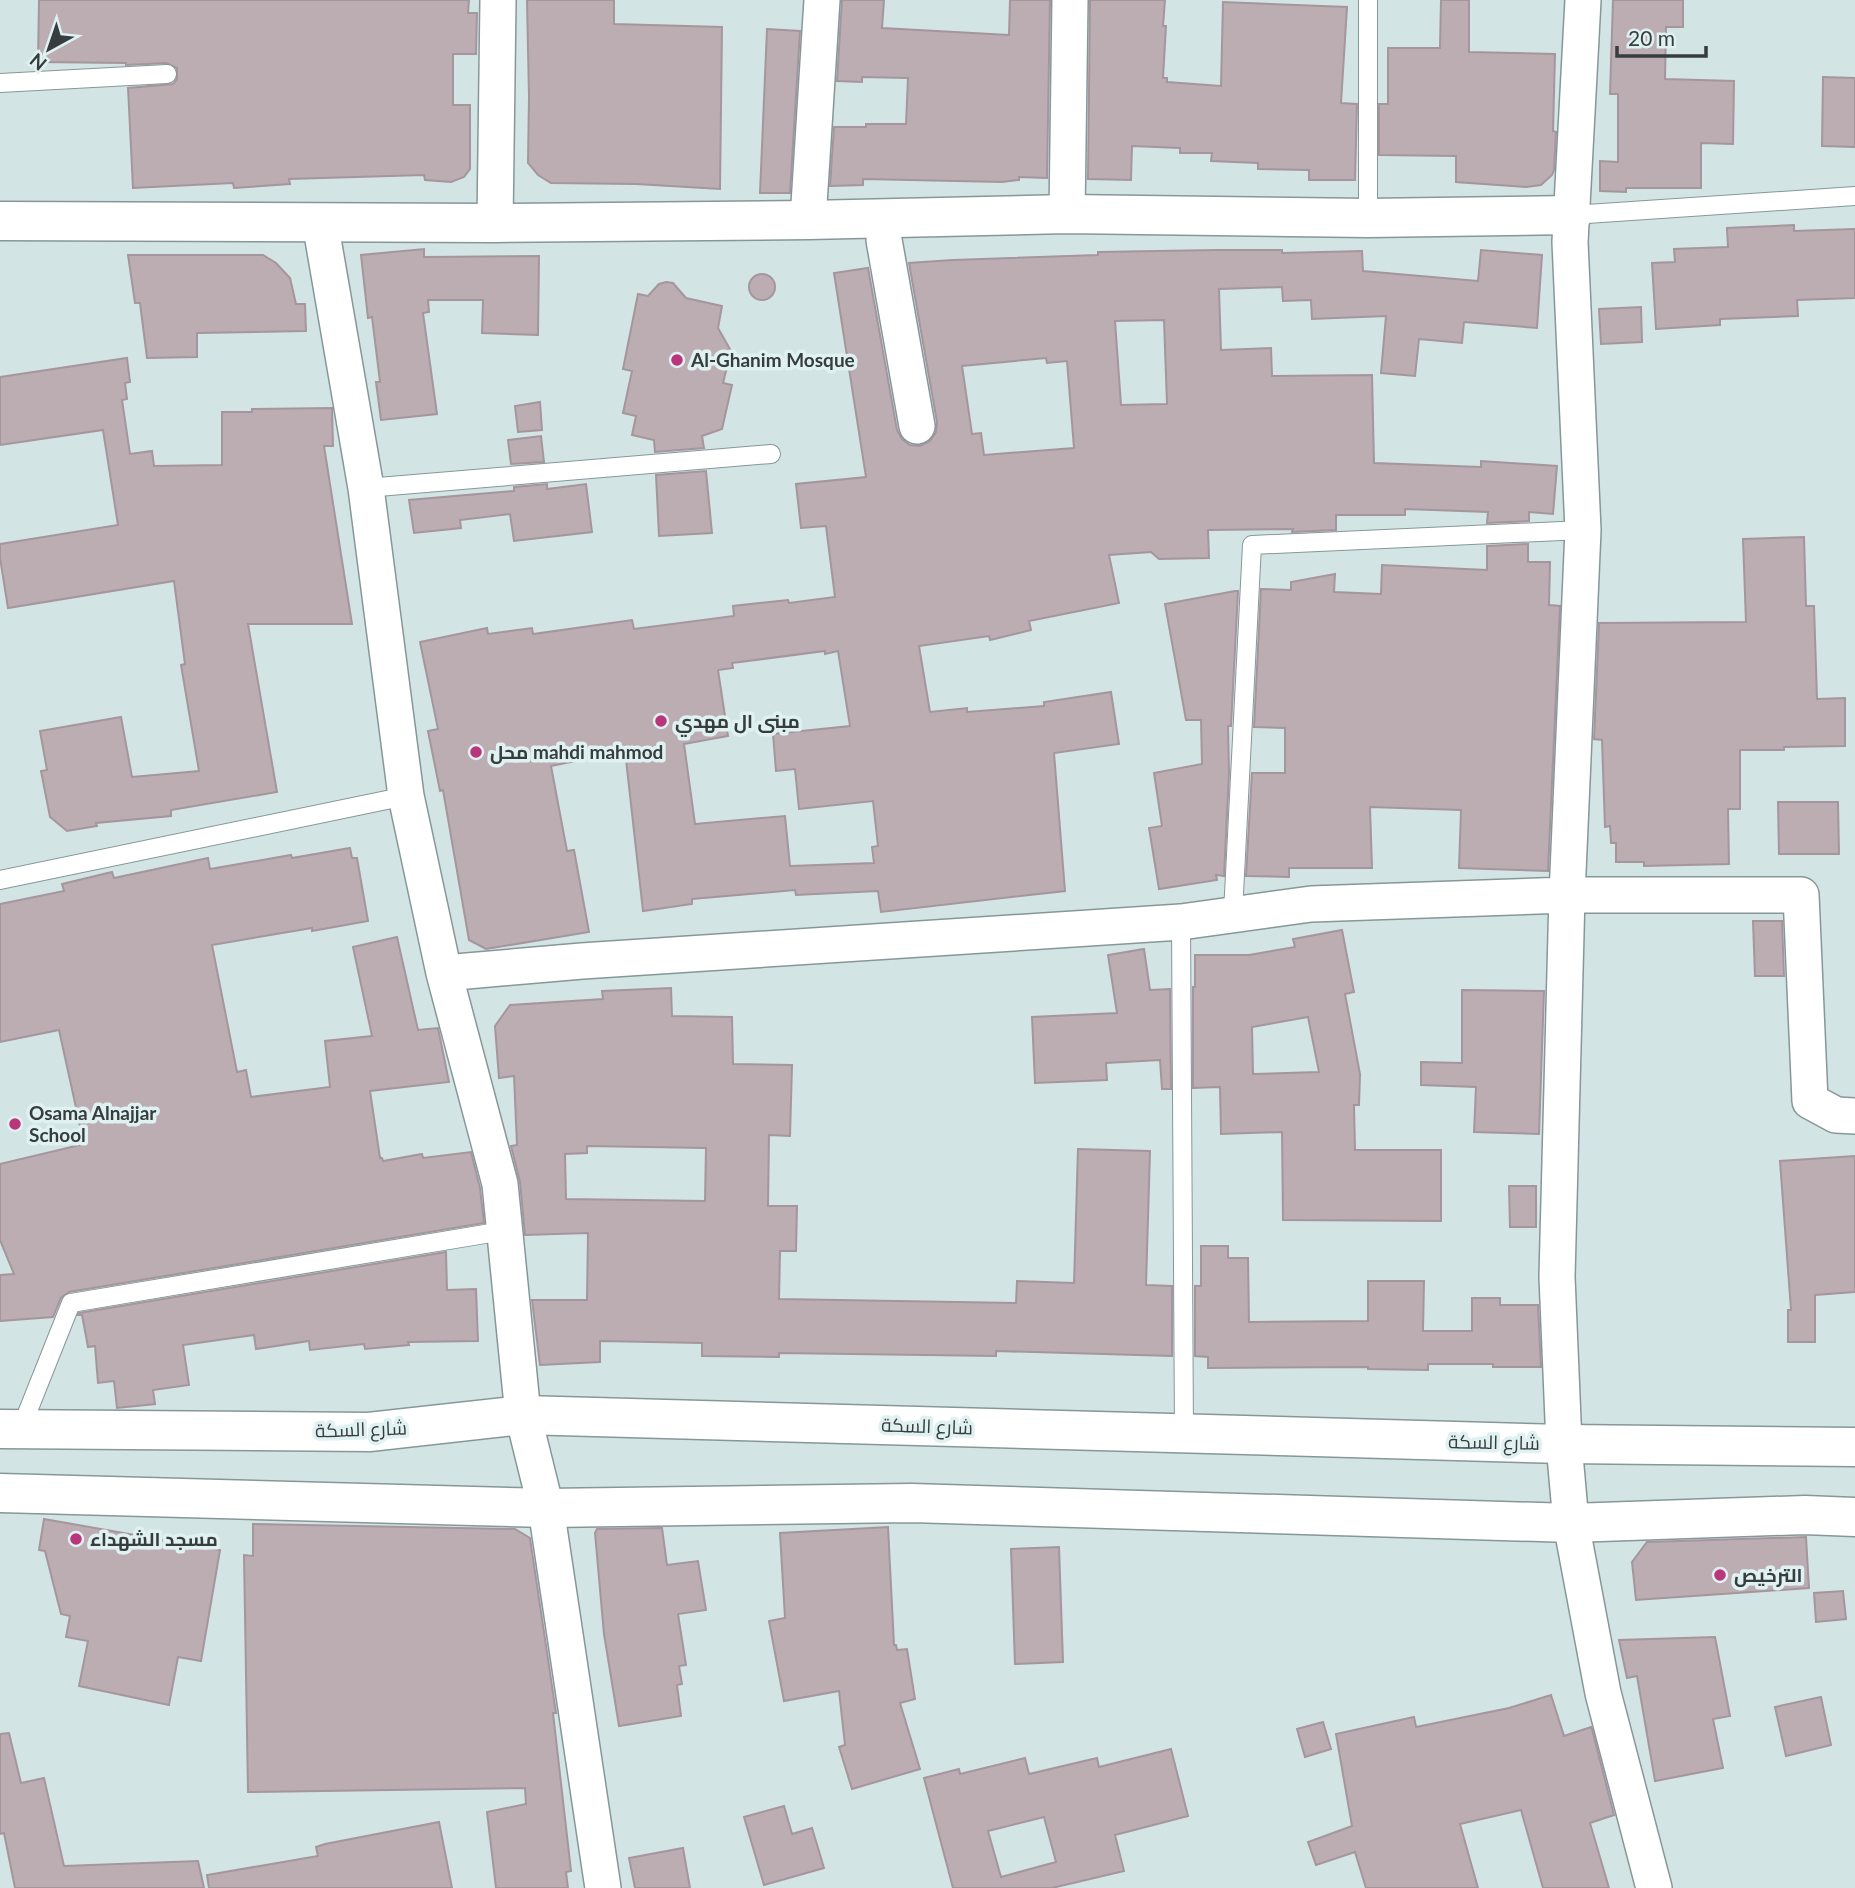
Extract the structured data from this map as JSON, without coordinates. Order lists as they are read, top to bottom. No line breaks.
{"streets":{"main road":["شارع السكة"]},"places":["Al-Ghanim Mosque","مبنى ال مهدي","محل mahdi mahmod","Osama Alnajjar School","مسجد الشهداء","الترخيص"],"scale_bar":"20 m","north":"bottom left"}
